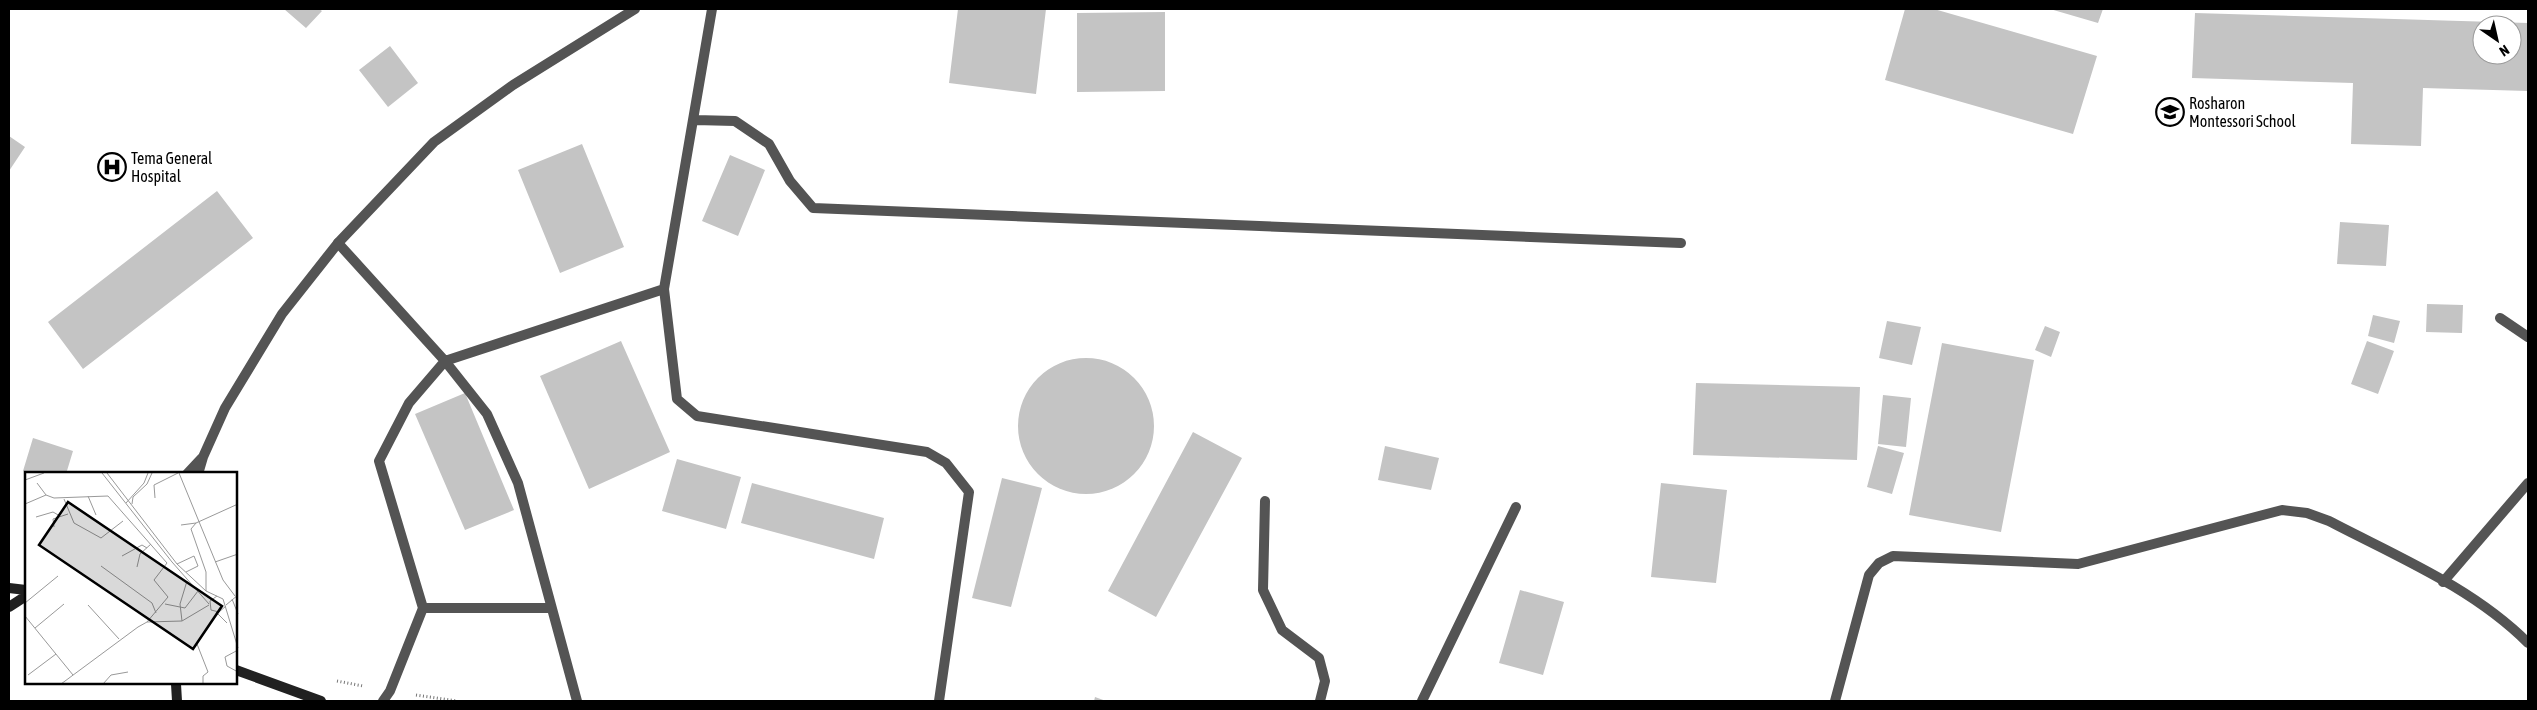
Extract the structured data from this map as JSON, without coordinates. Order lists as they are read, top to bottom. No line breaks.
{"places":{"school or university":["Rosharon Montessori School"],"hospital":["Tema General Hospital"]},"north":"bottom right"}
